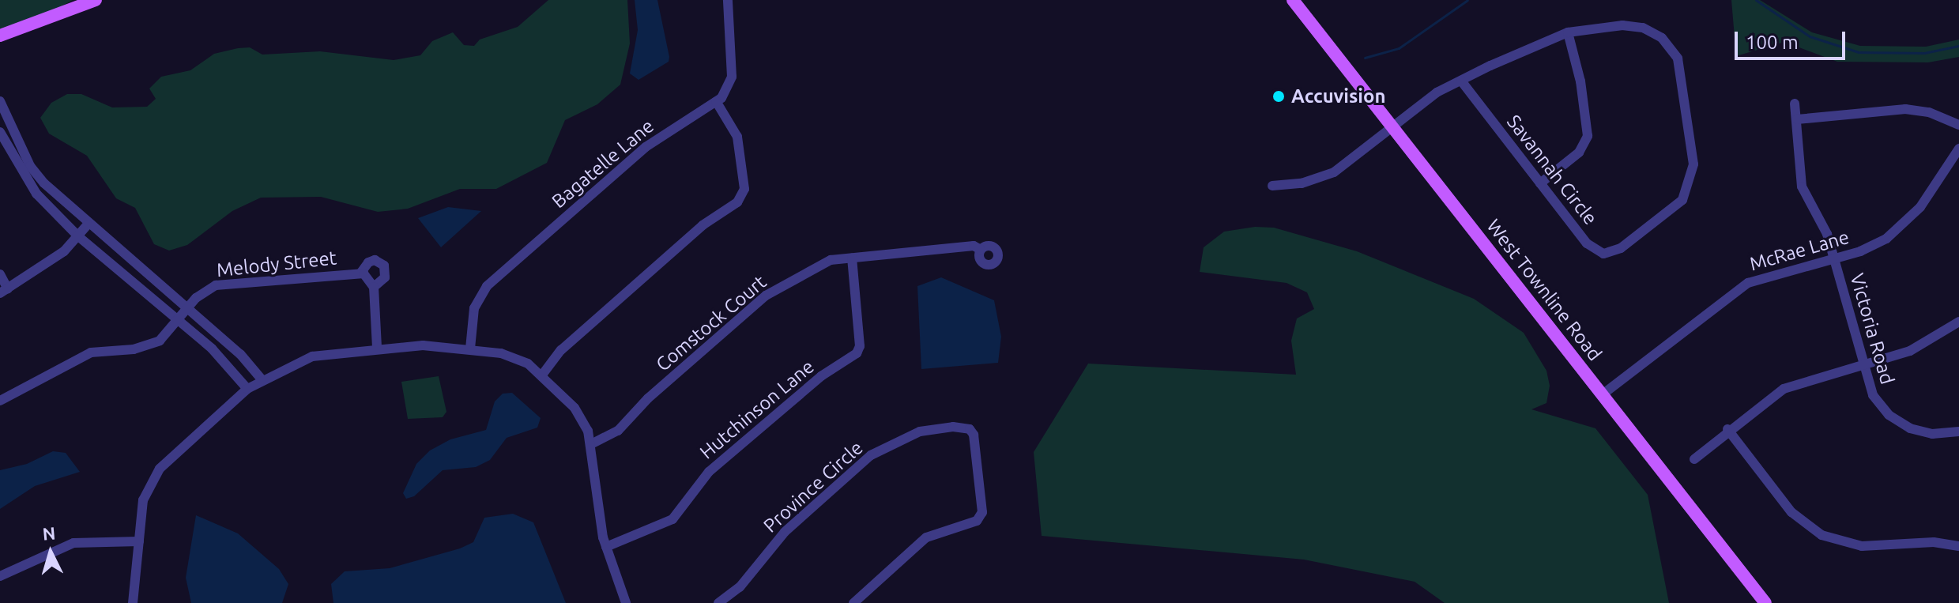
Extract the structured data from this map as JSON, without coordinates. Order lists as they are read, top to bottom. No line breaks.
{"streets":{"main road":["West Townline Road"],"street":["Bagatelle Lane","Savannah Circle","McRae Lane","Melody Street","Comstock Court","Victoria Road","Hutchinson Lane","Province Circle"]},"crossings":[["Savannah Circle","West Townline Road"],["McRae Lane","West Townline Road"],["McRae Lane","Victoria Road"],["Comstock Court","Hutchinson Lane"]],"places":["Accuvision"],"scale_bar":"100 m","north":"top"}
